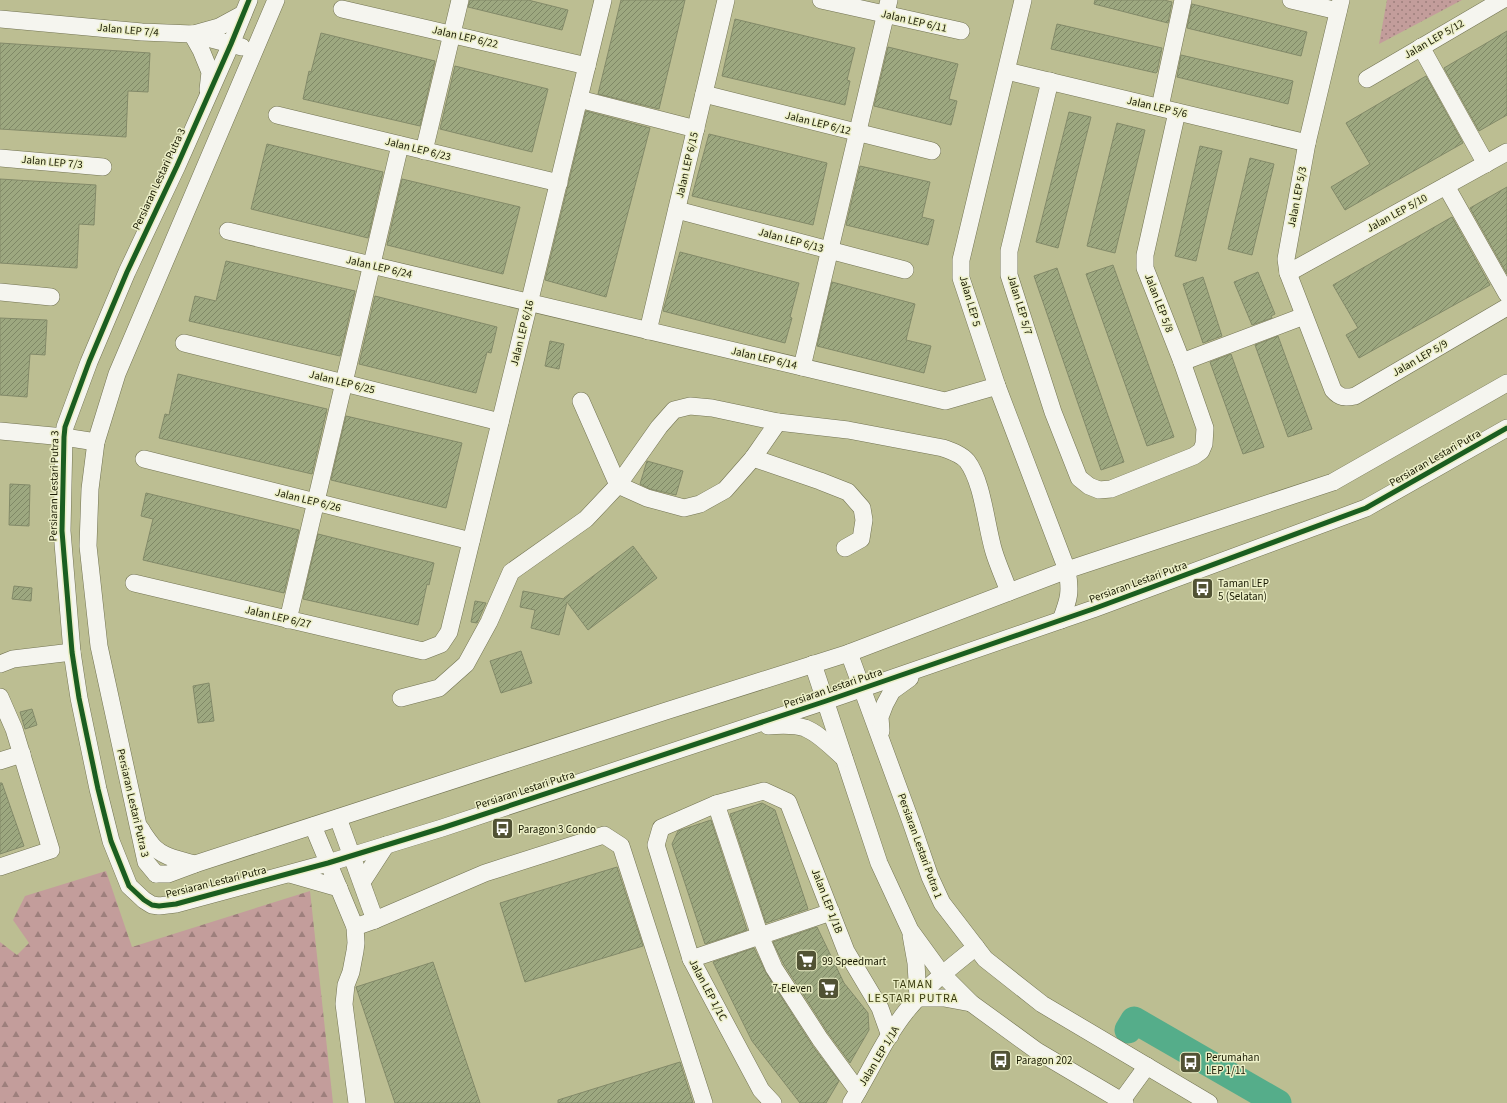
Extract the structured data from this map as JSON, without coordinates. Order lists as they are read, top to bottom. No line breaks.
{"streets":{"street":["Jalan LEP 6/11","Jalan LEP 7/4","Jalan LEP 6/22","Jalan LEP 5/12","Jalan LEP 5/6","Jalan LEP 6/12","Jalan LEP 6/23","Jalan LEP 7/3","Jalan LEP 6/15","Persiaran Lestari Putra 3","Jalan LEP 5/3","Jalan LEP 5/10","Jalan LEP 6/13","Jalan LEP 6/24","Jalan LEP 5","Jalan LEP 5/8","Jalan LEP 5/7","Jalan LEP 6/16","Jalan LEP 6/14","Jalan LEP 5/9","Jalan LEP 6/25","Persiaran Lestari Putra","Jalan LEP 6/26","Jalan LEP 6/27","Persiaran Lestari Putra 1","Jalan LEP 1/1B","Jalan LEP 1/1C","Jalan LEP 1/1A"]},"crossings":[["Jalan LEP 7/4","Persiaran Lestari Putra 3"],["Jalan LEP 6/22","Jalan LEP 6/16"],["Jalan LEP 5/6","Jalan LEP 5/3"],["Jalan LEP 5/6","Jalan LEP 5"],["Jalan LEP 5/6","Jalan LEP 5/8"],["Jalan LEP 5/6","Jalan LEP 5/7"],["Jalan LEP 6/12","Jalan LEP 6/15"],["Jalan LEP 6/23","Jalan LEP 6/16"],["Jalan LEP 6/15","Jalan LEP 6/13"],["Jalan LEP 6/15","Jalan LEP 6/14"],["Persiaran Lestari Putra 3","Persiaran Lestari Putra"],["Jalan LEP 5/3","Jalan LEP 5/10"],["Jalan LEP 5/3","Jalan LEP 5/9"],["Jalan LEP 6/24","Jalan LEP 6/16"],["Jalan LEP 6/24","Jalan LEP 6/14"],["Jalan LEP 5","Jalan LEP 6/14"],["Jalan LEP 5","Persiaran Lestari Putra"],["Jalan LEP 5/8","Jalan LEP 5/7"],["Jalan LEP 6/16","Jalan LEP 6/14"],["Jalan LEP 6/16","Jalan LEP 6/25"],["Jalan LEP 6/16","Jalan LEP 6/26"],["Jalan LEP 6/16","Jalan LEP 6/27"],["Persiaran Lestari Putra","Persiaran Lestari Putra 1"],["Jalan LEP 1/1B","Jalan LEP 1/1C"],["Jalan LEP 1/1B","Jalan LEP 1/1A"]],"districts":["TAMAN LESTARI PUTRA"],"places":{"bus stop":["Taman LEP 5 (Selatan)","Paragon 3 Condo","Paragon 202","Perumahan LEP 1/11"],"supermarket":["99 Speedmart","7-Eleven"]}}
